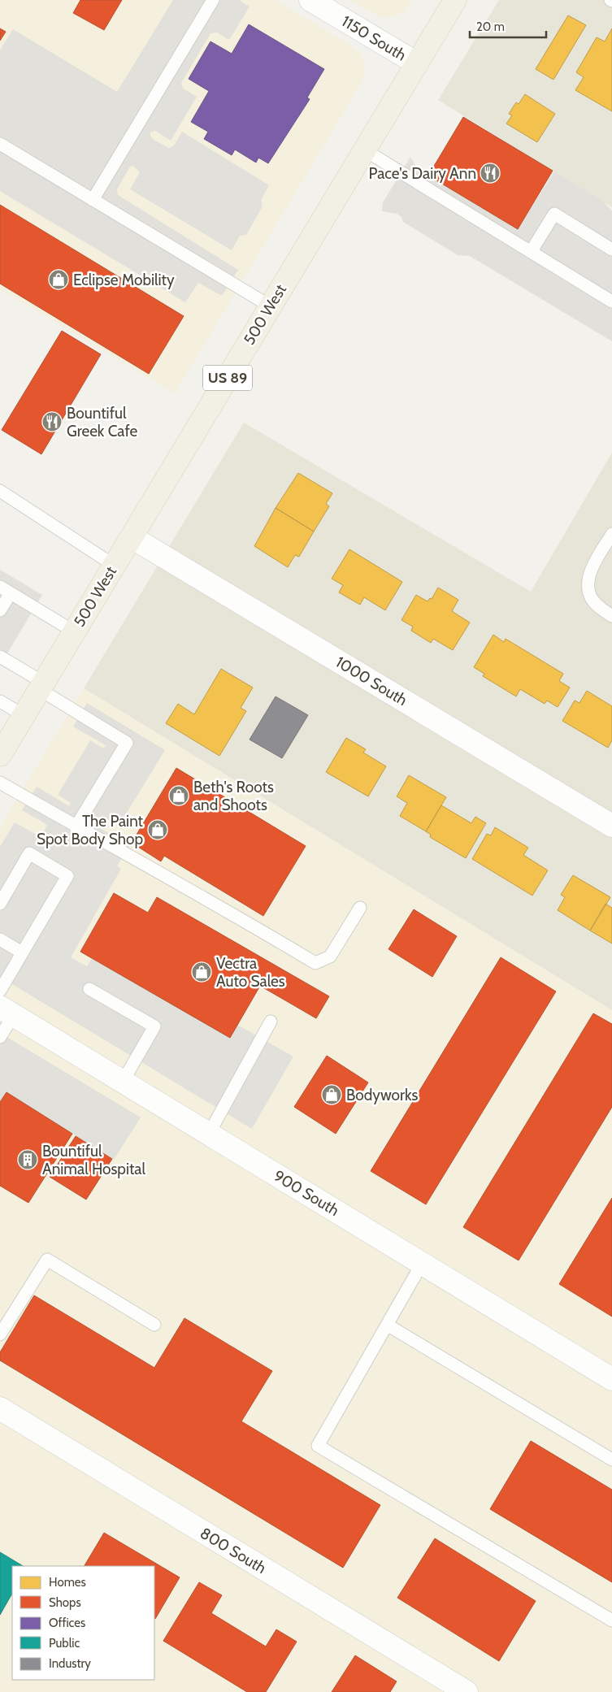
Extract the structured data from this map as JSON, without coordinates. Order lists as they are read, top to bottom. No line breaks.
{"streets":{"main road":["500 West","US 89"],"street":["1150 South","1000 South","900 South","800 South"]},"crossings":[["1150 South","500 West"],["500 West","1000 South"]],"places":{"restaurant":["Pace's Dairy Ann","Bountiful Greek Cafe"],"shop":["Eclipse Mobility","Beth's Roots and Shoots","The Paint Spot Body Shop","Vectra Auto Sales","Bodyworks"],"building":["Bountiful Animal Hospital"]},"legend":["Homes","Shops","Offices","Public","Industry"],"scale_bar":"20 m"}
